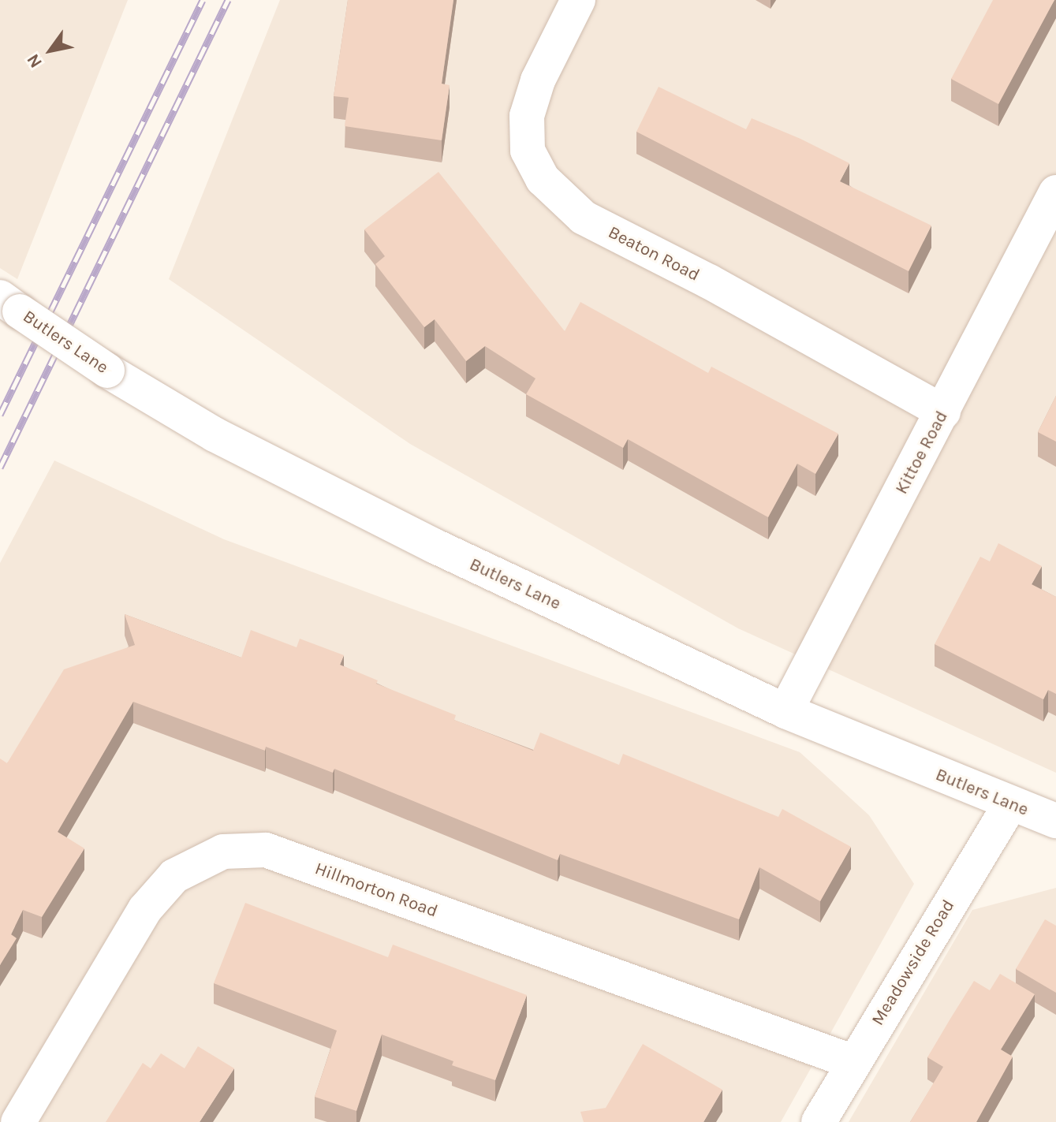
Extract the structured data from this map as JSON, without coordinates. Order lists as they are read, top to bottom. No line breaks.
{"streets":{"street":["Beaton Road","Butlers Lane","Kittoe Road","Hillmorton Road","Meadowside Road"]},"crossings":[["Beaton Road","Kittoe Road"],["Butlers Lane","Kittoe Road"],["Butlers Lane","Meadowside Road"],["Hillmorton Road","Meadowside Road"]],"north":"bottom left"}
